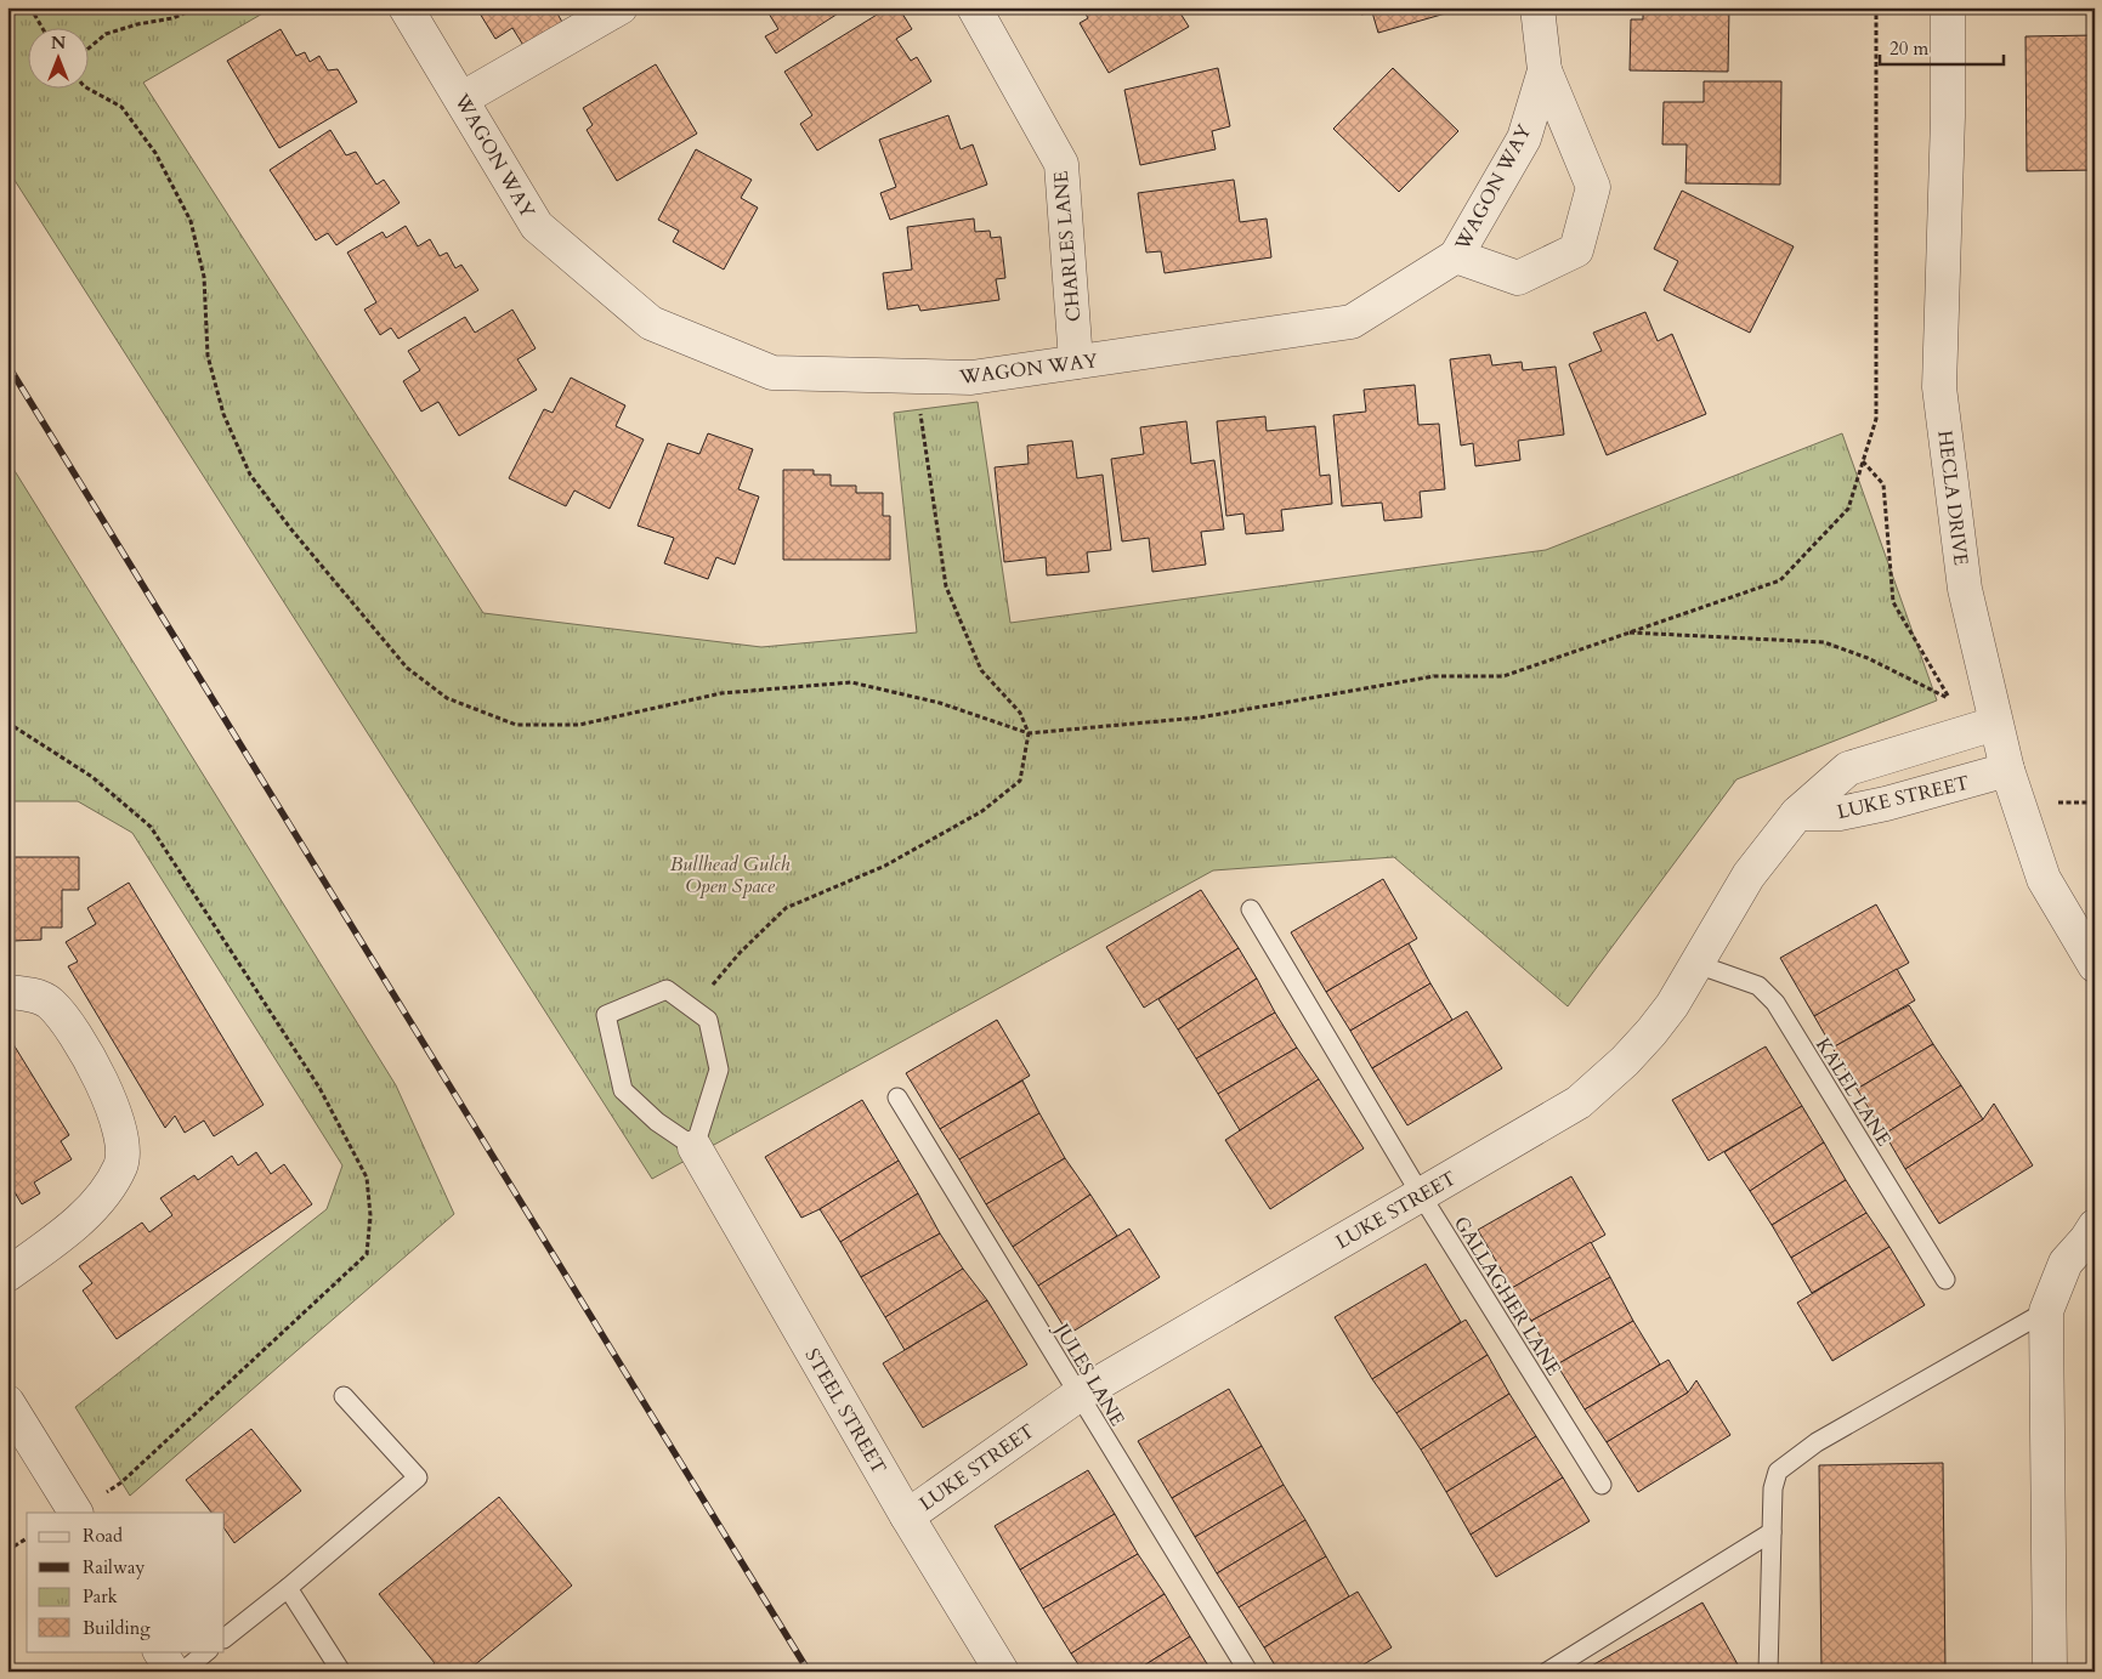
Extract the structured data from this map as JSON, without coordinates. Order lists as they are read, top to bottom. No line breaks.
{"streets":{"street":["WAGON WAY","CHARLES LANE","HECLA DRIVE","LUKE STREET","STEEL STREET"],"lane":["KALEL LANE","GALLAGHER LANE","JULES LANE"]},"crossings":[["WAGON WAY","CHARLES LANE"],["HECLA DRIVE","LUKE STREET"],["LUKE STREET","KALEL LANE"],["LUKE STREET","GALLAGHER LANE"],["LUKE STREET","JULES LANE"],["LUKE STREET","STEEL STREET"]],"parks":["Bullhead Gulch Open Space"],"legend":["Road","Railway","Park","Building"],"scale_bar":"20 m","north":"top"}
